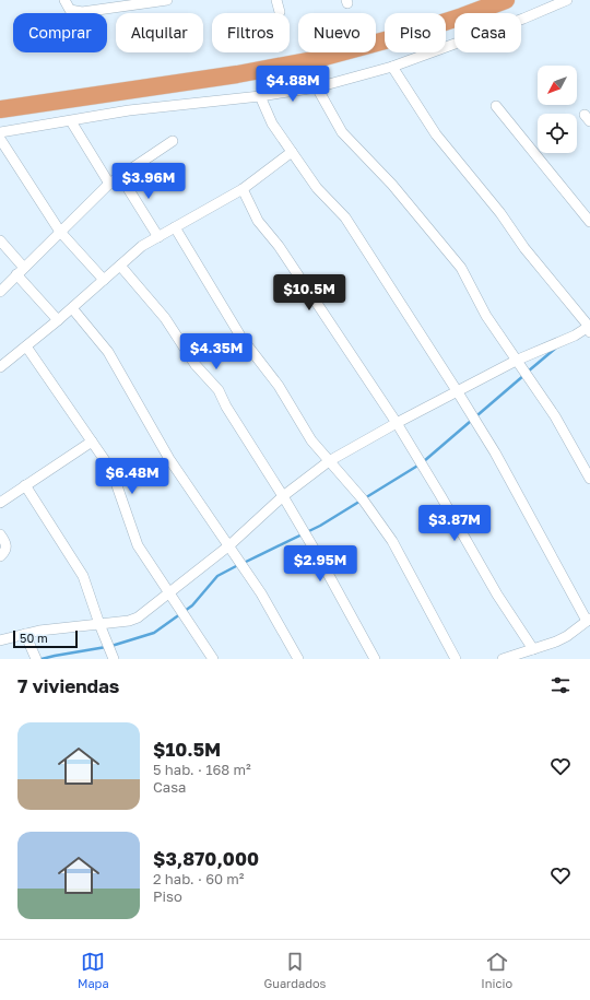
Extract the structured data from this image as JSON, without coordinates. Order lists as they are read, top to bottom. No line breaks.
{"scale_bar":"50 m","north":"bottom left","page":{"chip":["Comprar","Alquilar","Filtros","Nuevo","Piso","Casa"],"price":["$4.88M","$3.96M","$10.5M","$4.35M","$6.48M","$3.87M","$2.95M"],"scale":"50 m","heading":"7 viviendas","list":[{"name":"$10.5M","note":"5 hab. · 168 m² · Casa"},{"name":"$3,870,000","note":"2 hab. · 60 m² · Piso"}],"tabs":["Mapa","Guardados","Inicio"]}}
